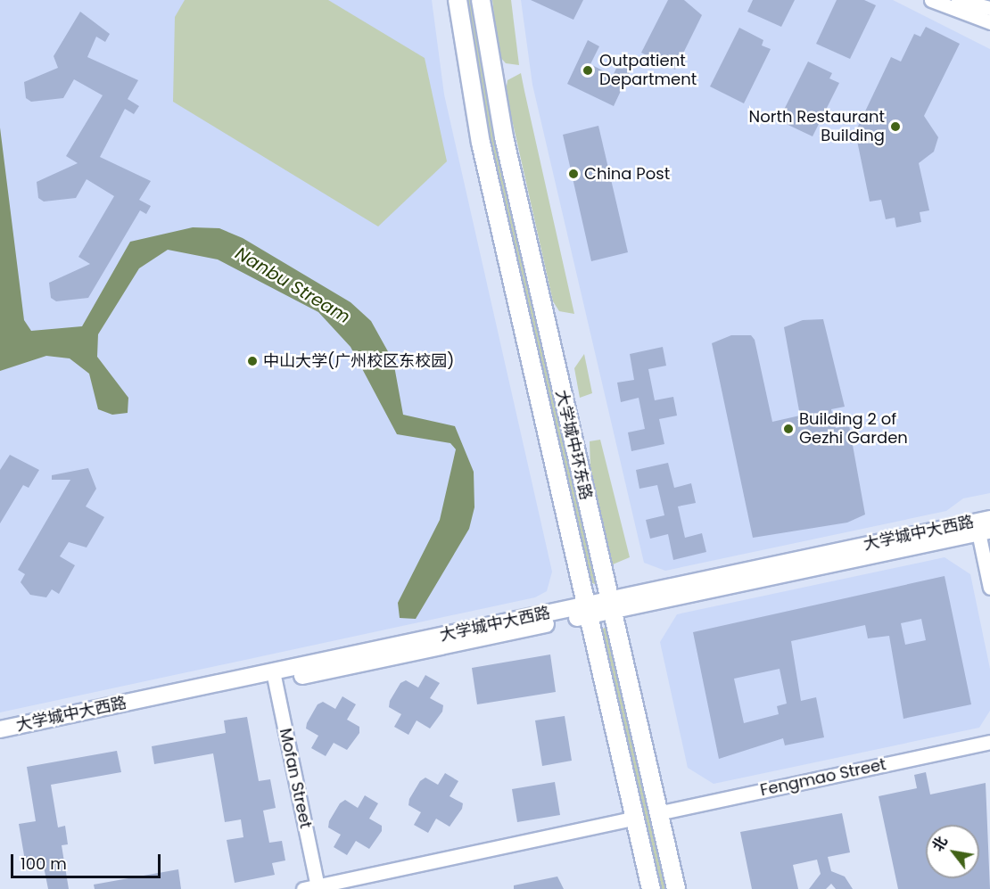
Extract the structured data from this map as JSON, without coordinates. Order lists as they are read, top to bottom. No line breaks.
{"streets":{"main road":["大学城中环东路","大学城中大西路"],"street":["Fengmao Street","Mofan Street"]},"crossings":[["大学城中环东路","大学城中大西路"],["大学城中环东路","Fengmao Street"],["大学城中大西路","Mofan Street"]],"water":["Nanbu Stream"],"places":["Outpatient Department","North Restaurant Building","China Post","中山大学(广州校区东校园)","Building 2 of Gezhi Garden"],"scale_bar":"100 m","north":"top left"}
